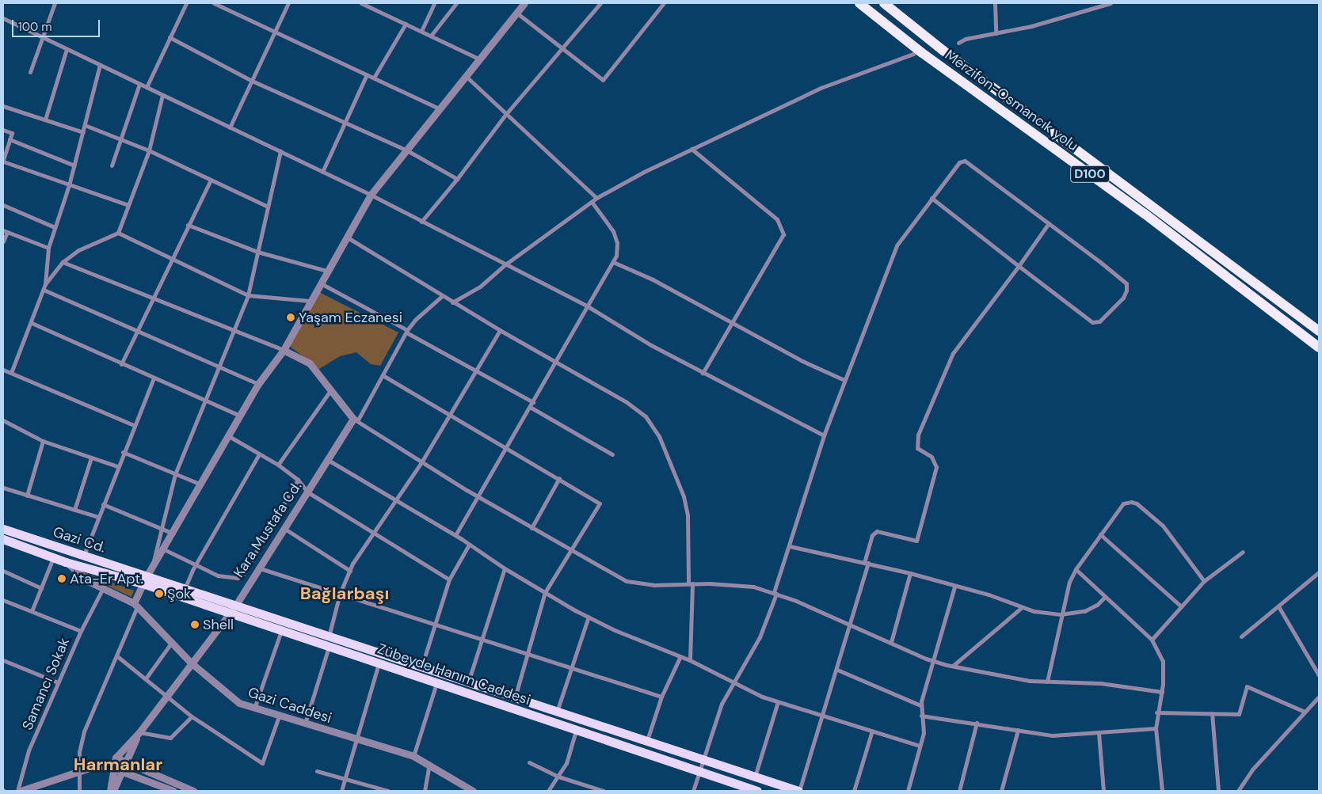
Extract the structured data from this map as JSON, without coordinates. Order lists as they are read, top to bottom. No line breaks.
{"streets":{"highway":["Merzifon-Osmancık yolu","D100"],"main road":["Gazi Cd.","Zübeyde Hanım Caddesi"],"street":["Kara Mustafa Cd.","Samancı Sokak","Gazi Caddesi"]},"crossings":[["Kara Mustafa Cd.","Zübeyde Hanım Caddesi"],["Kara Mustafa Cd.","Gazi Caddesi"],["Gazi Cd.","Zübeyde Hanım Caddesi"],["Gazi Cd.","Gazi Caddesi"],["Samancı Sokak","Gazi Caddesi"]],"districts":["Bağlarbaşı","Harmanlar"],"places":["Yaşam Eczanesi","Ata-Er Apt.","Şok","Shell"],"scale_bar":"100 m"}
